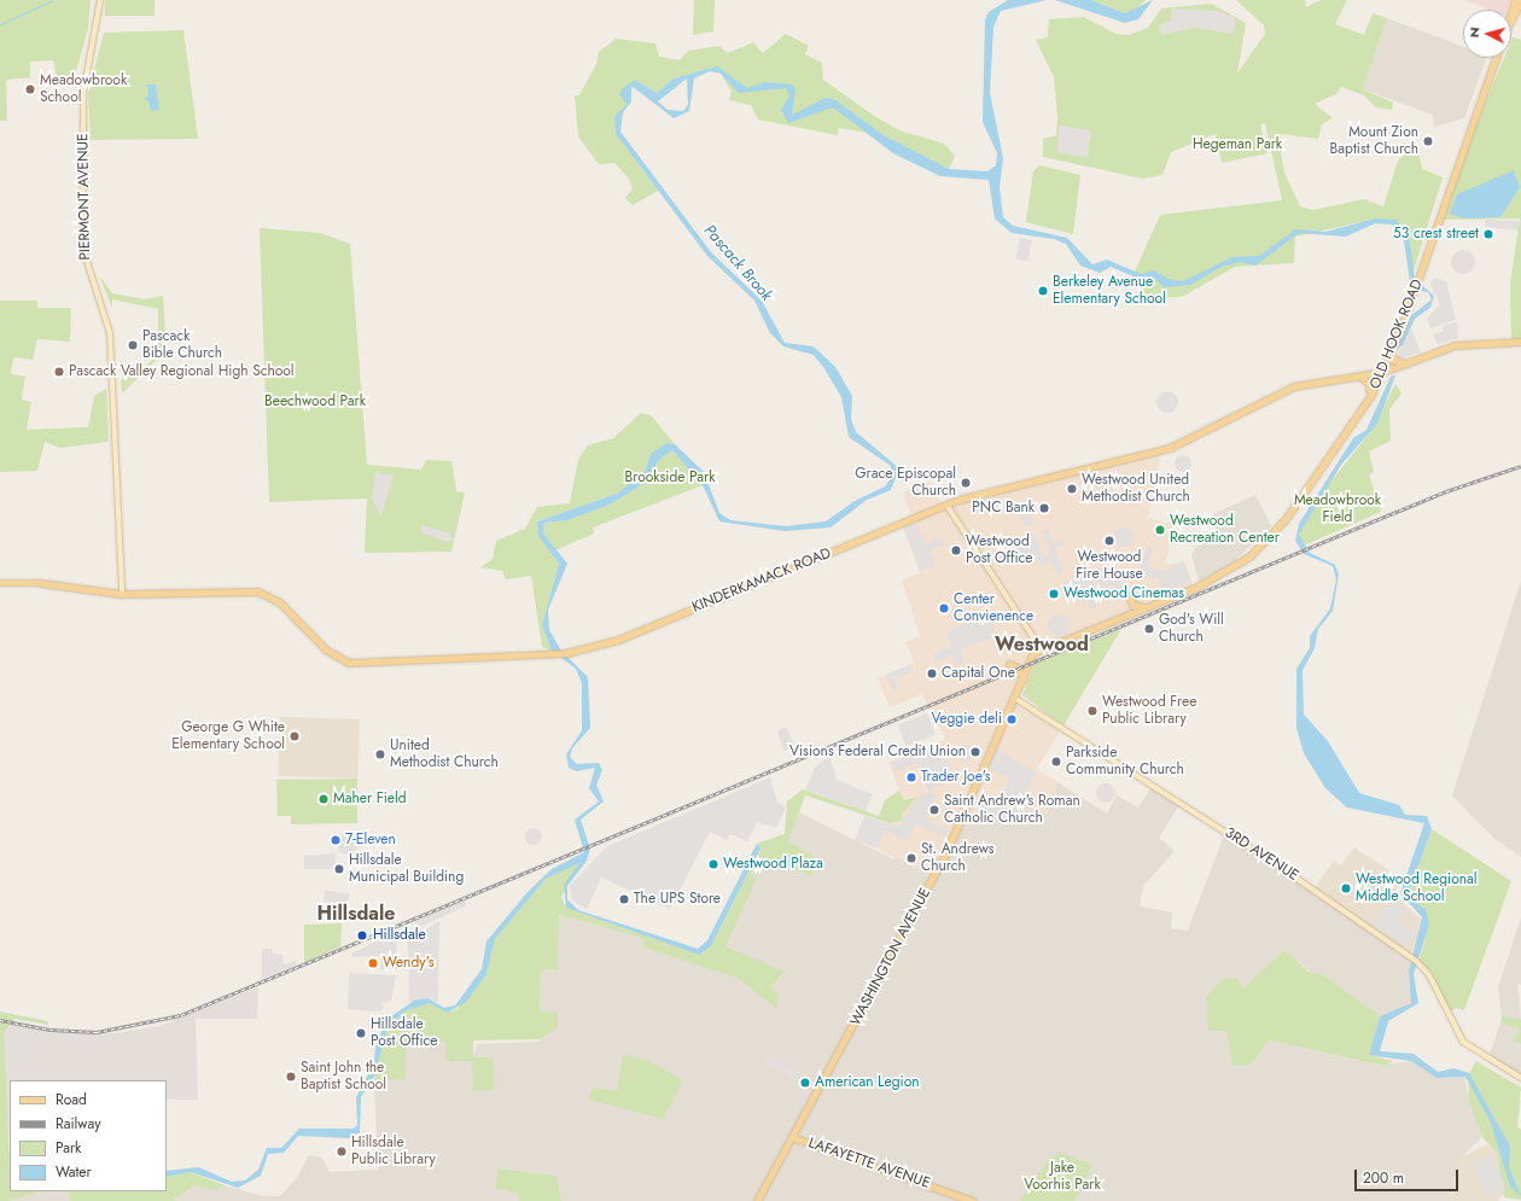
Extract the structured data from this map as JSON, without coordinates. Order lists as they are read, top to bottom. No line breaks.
{"streets":{"main road":["PIERMONT AVENUE","OLD HOOK ROAD","KINDERKAMACK ROAD","3RD AVENUE","WASHINGTON AVENUE","LAFAYETTE AVENUE"]},"crossings":[["PIERMONT AVENUE","KINDERKAMACK ROAD"],["OLD HOOK ROAD","KINDERKAMACK ROAD"],["OLD HOOK ROAD","WASHINGTON AVENUE"],["3RD AVENUE","WASHINGTON AVENUE"],["WASHINGTON AVENUE","LAFAYETTE AVENUE"]],"districts":["Westwood","Hillsdale"],"water":["Pascack Brook"],"parks":["Hegeman Park","Beechwood Park","Brookside Park","Meadowbrook Field","Jake Voorhis Park"],"places":["Meadowbrook School","Mount Zion Baptist Church","53 crest street","Berkeley Avenue Elementary School","Pascack Bible Church","Pascack Valley Regional High School","Grace Episcopal Church","Westwood United Methodist Church","PNC Bank","Westwood Recreation Center","Westwood Fire House","Westwood Post Office","Westwood Cinemas","Center Convienence","God's Will Church","Capital One","Westwood Free Public Library","Veggie deli","George G White Elementary School","Visions Federal Credit Union","United Methodist Church","Parkside Community Church","Trader Joe's","Maher Field","Saint Andrew's Roman Catholic Church","7-Eleven","St. Andrews Church","Westwood Plaza","Hillsdale Municipal Building","Westwood Regional Middle School","The UPS Store","Hillsdale","Wendy's","Hillsdale Post Office","Saint John the Baptist School","American Legion","Hillsdale Public Library"],"legend":["Road","Railway","Park","Water"],"scale_bar":"200 m","north":"left"}
